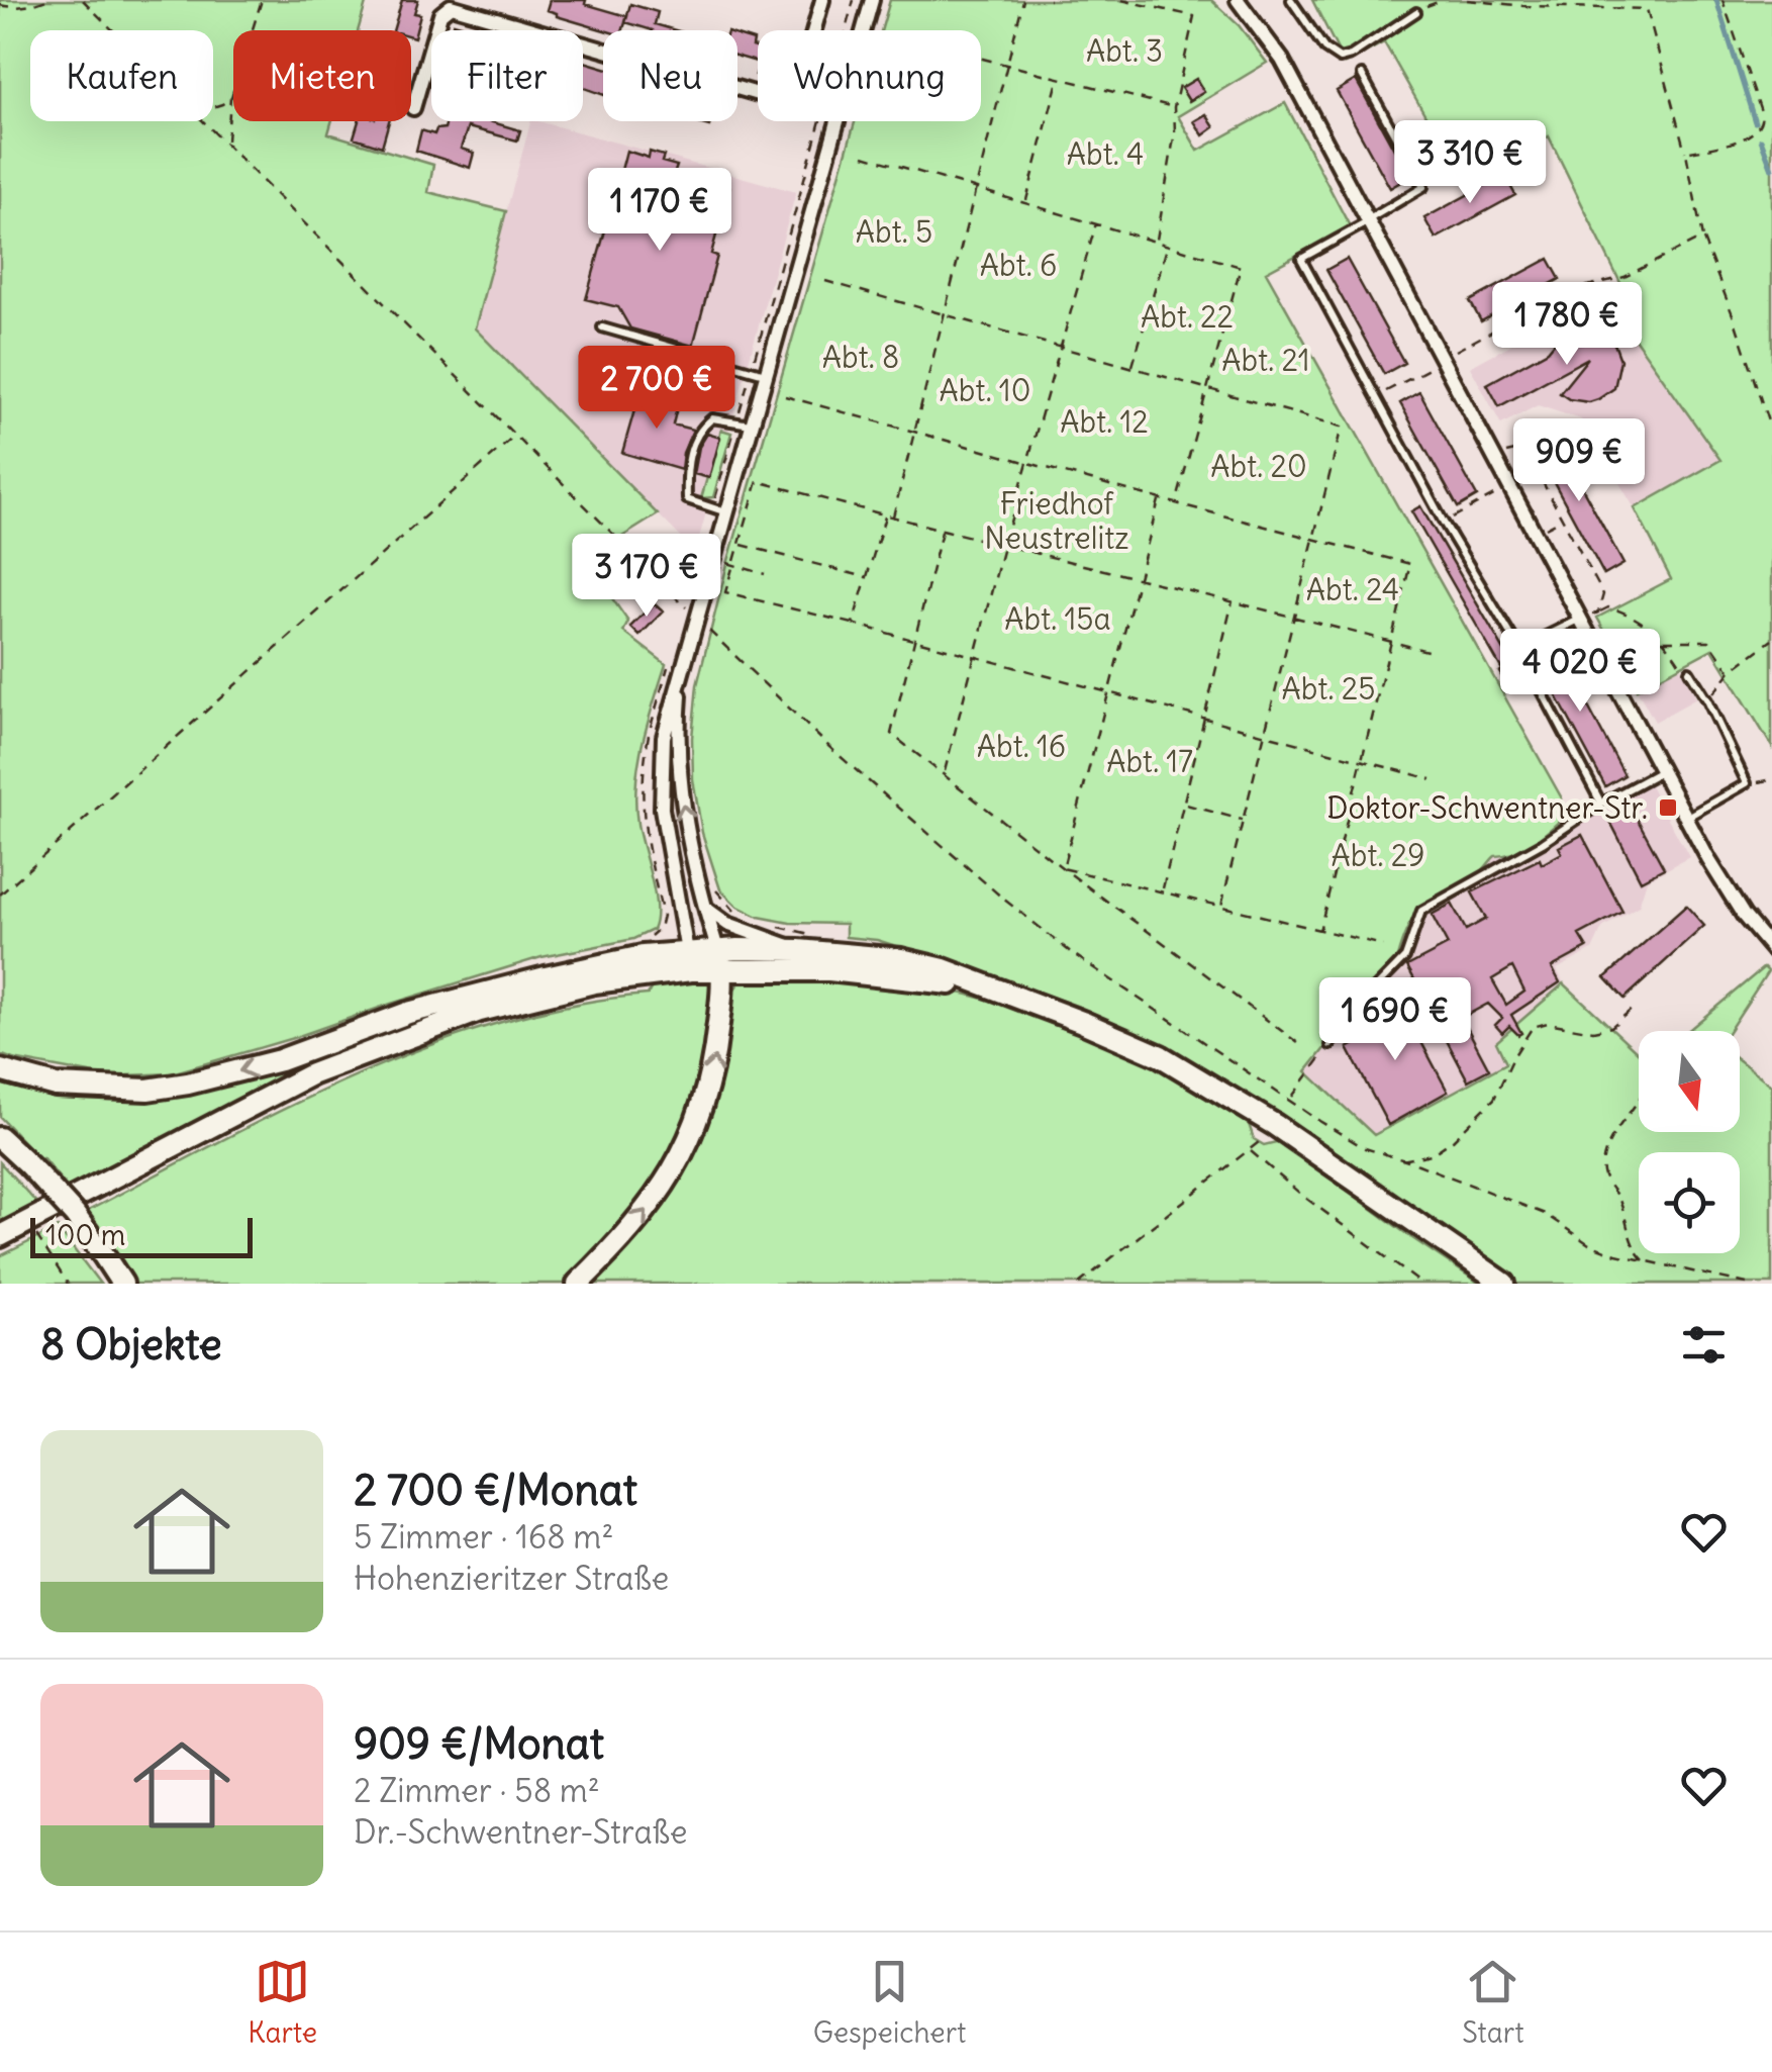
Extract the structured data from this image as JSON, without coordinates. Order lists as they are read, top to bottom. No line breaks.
{"parks":["Abt. 3","Abt. 4","Abt. 5","Abt. 6","Abt. 22","Abt. 8","Abt. 21","Abt. 10","Abt. 12","Abt. 20","Friedhof Neustrelitz","Abt. 24","Abt. 15a","Abt. 25","Abt. 16","Abt. 17","Abt. 29"],"places":{"transit":["Doktor-Schwentner-Str."]},"scale_bar":"100 m","north":"bottom","page":{"chip":["Kaufen","Mieten","Filter","Neu","Wohnung"],"price":["3 310 €","1 170 €","1 780 €","2 700 €","909 €","3 170 €","4 020 €","1 690 €"],"scale":"100 m","heading":"8 Objekte","list":[{"name":"2 700 €/Monat","note":"5 Zimmer · 168 m² · Hohenzieritzer Straße"},{"name":"909 €/Monat","note":"2 Zimmer · 58 m² · Dr.-Schwentner-Straße"}],"tabs":["Karte","Gespeichert","Start"]}}
